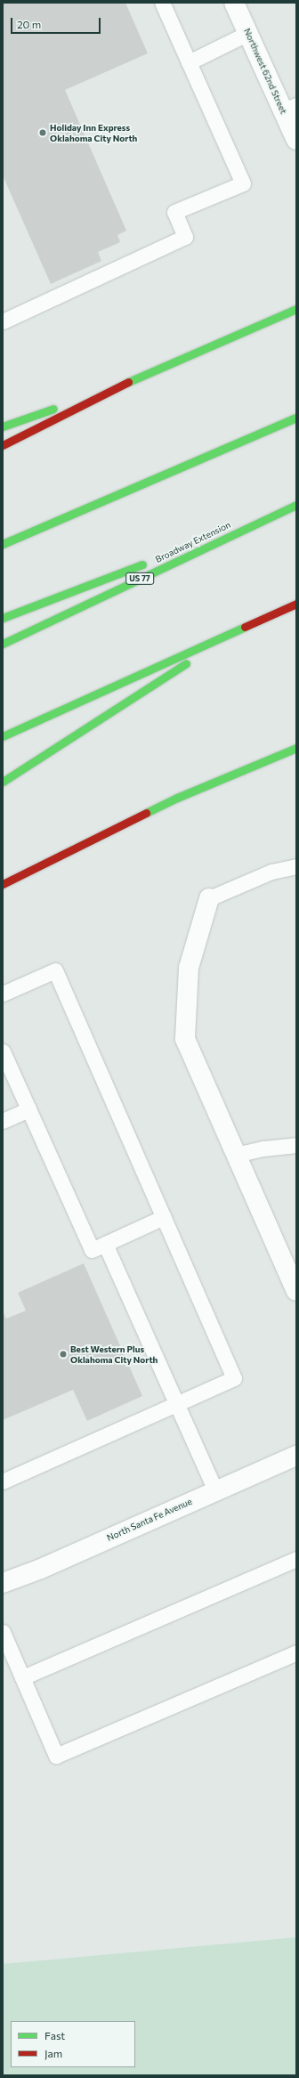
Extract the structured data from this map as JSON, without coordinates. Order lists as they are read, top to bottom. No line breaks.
{"streets":{"highway":["Broadway Extension","US 77"],"street":["Northwest 62nd Street","North Santa Fe Avenue"]},"places":["Holiday Inn Express Oklahoma City North","Best Western Plus Oklahoma City North"],"legend":["Fast","Jam"],"scale_bar":"20 m"}
